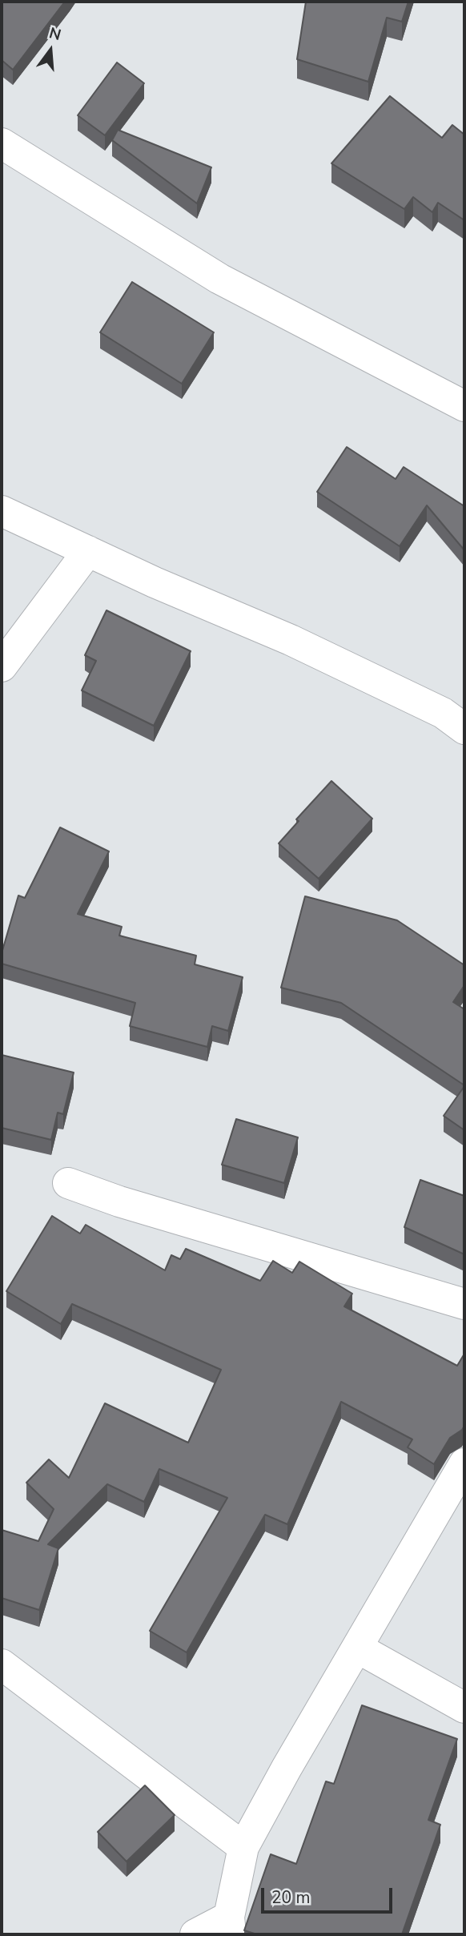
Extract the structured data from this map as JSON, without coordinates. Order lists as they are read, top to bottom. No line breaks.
{"scale_bar":"20 m","north":"top"}
